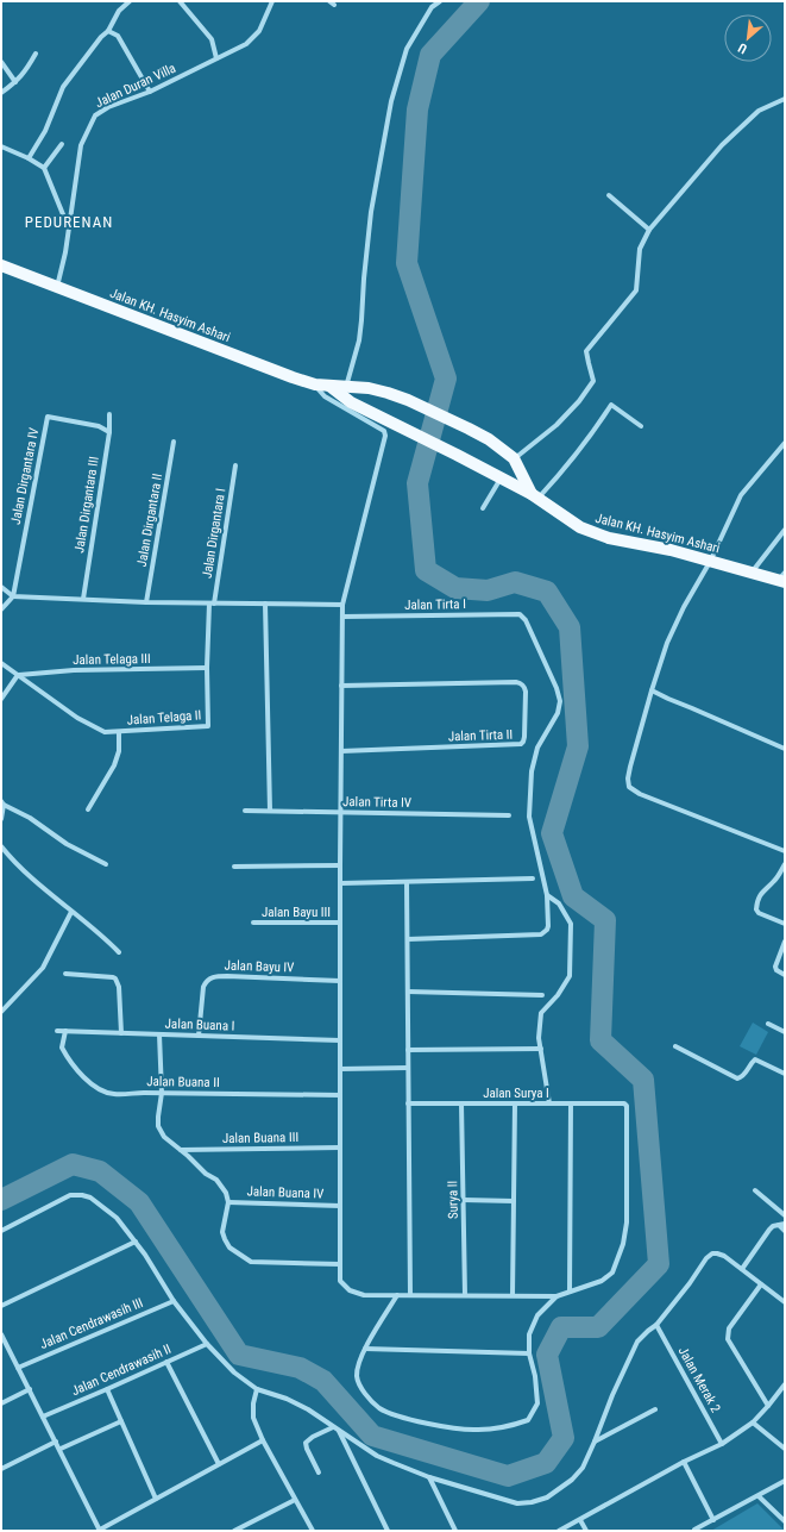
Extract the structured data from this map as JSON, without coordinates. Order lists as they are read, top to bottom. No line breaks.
{"streets":{"main road":["Jalan KH. Hasyim Ashari"],"street":["Jalan Duran Villa","Jalan Dirgantara IV","Jalan Dirgantara III","Jalan Dirgantara II","Jalan Dirgantara I","Jalan Tirta I","Jalan Telaga III","Jalan Telaga II","Jalan Tirta II","Jalan Tirta IV","Jalan Bayu III","Jalan Bayu IV","Jalan Buana I","Jalan Buana II","Jalan Surya I","Jalan Buana III","Jalan Buana IV","Surya II","Jalan Cendrawasih III","Jalan Cendrawasih II","Jalan Merak 2"]},"crossings":[["Jalan Duran Villa","Jalan KH. Hasyim Ashari"],["Jalan Dirgantara IV","Jalan Dirgantara III"],["Jalan Dirgantara I","Jalan Telaga II"],["Jalan Telaga III","Jalan Telaga II"],["Jalan Bayu IV","Jalan Buana I"],["Jalan Buana I","Jalan Buana II"],["Jalan Surya I","Surya II"]],"districts":["PEDURENAN"],"north":"bottom left"}
